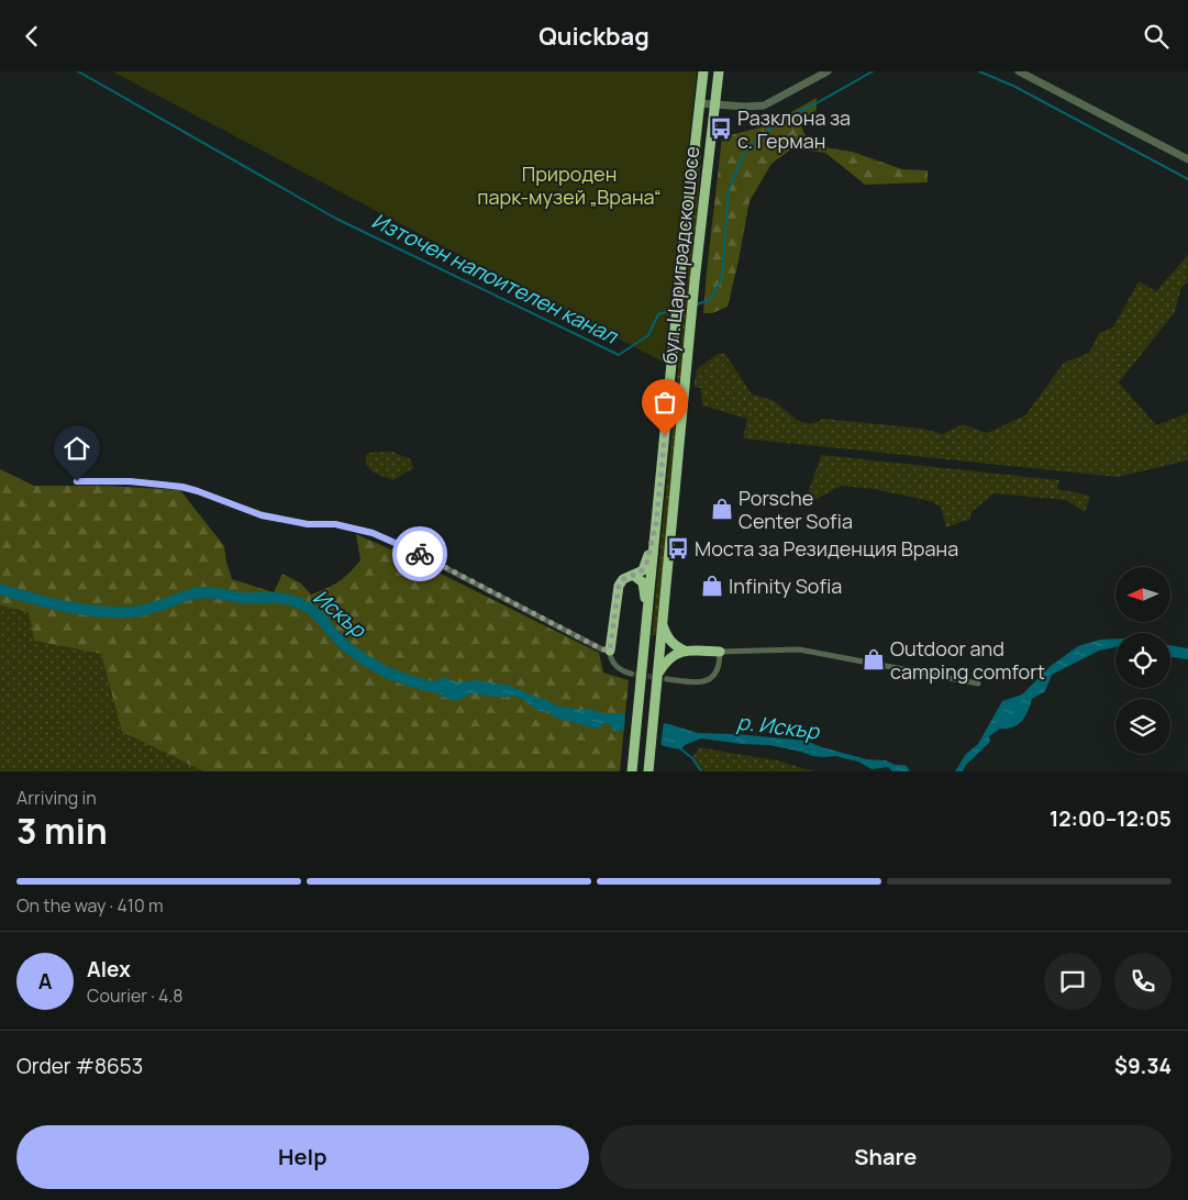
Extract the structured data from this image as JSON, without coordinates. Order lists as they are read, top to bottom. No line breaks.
{"streets":{"highway":["бул. Цариградско шосе"]},"water":["Източен напоителен канал","Искър","р. Искър"],"parks":["Природен парк-музей „Врана“"],"places":{"bus stop":["Разклона за с. Герман","Моста за Резиденция Врана"],"shop":["Porsche Center Sofia","Infinity Sofia","Outdoor and camping comfort"]},"north":"left","page":{"header":"Quickbag","heading":["3 min","Arriving in","12:00–12:05"],"panel":["Alex","Courier · 4.8","Order #8653","$9.34"],"bar":"On the way · 410 m","round":"A","buttons":["Help","Share"]}}
